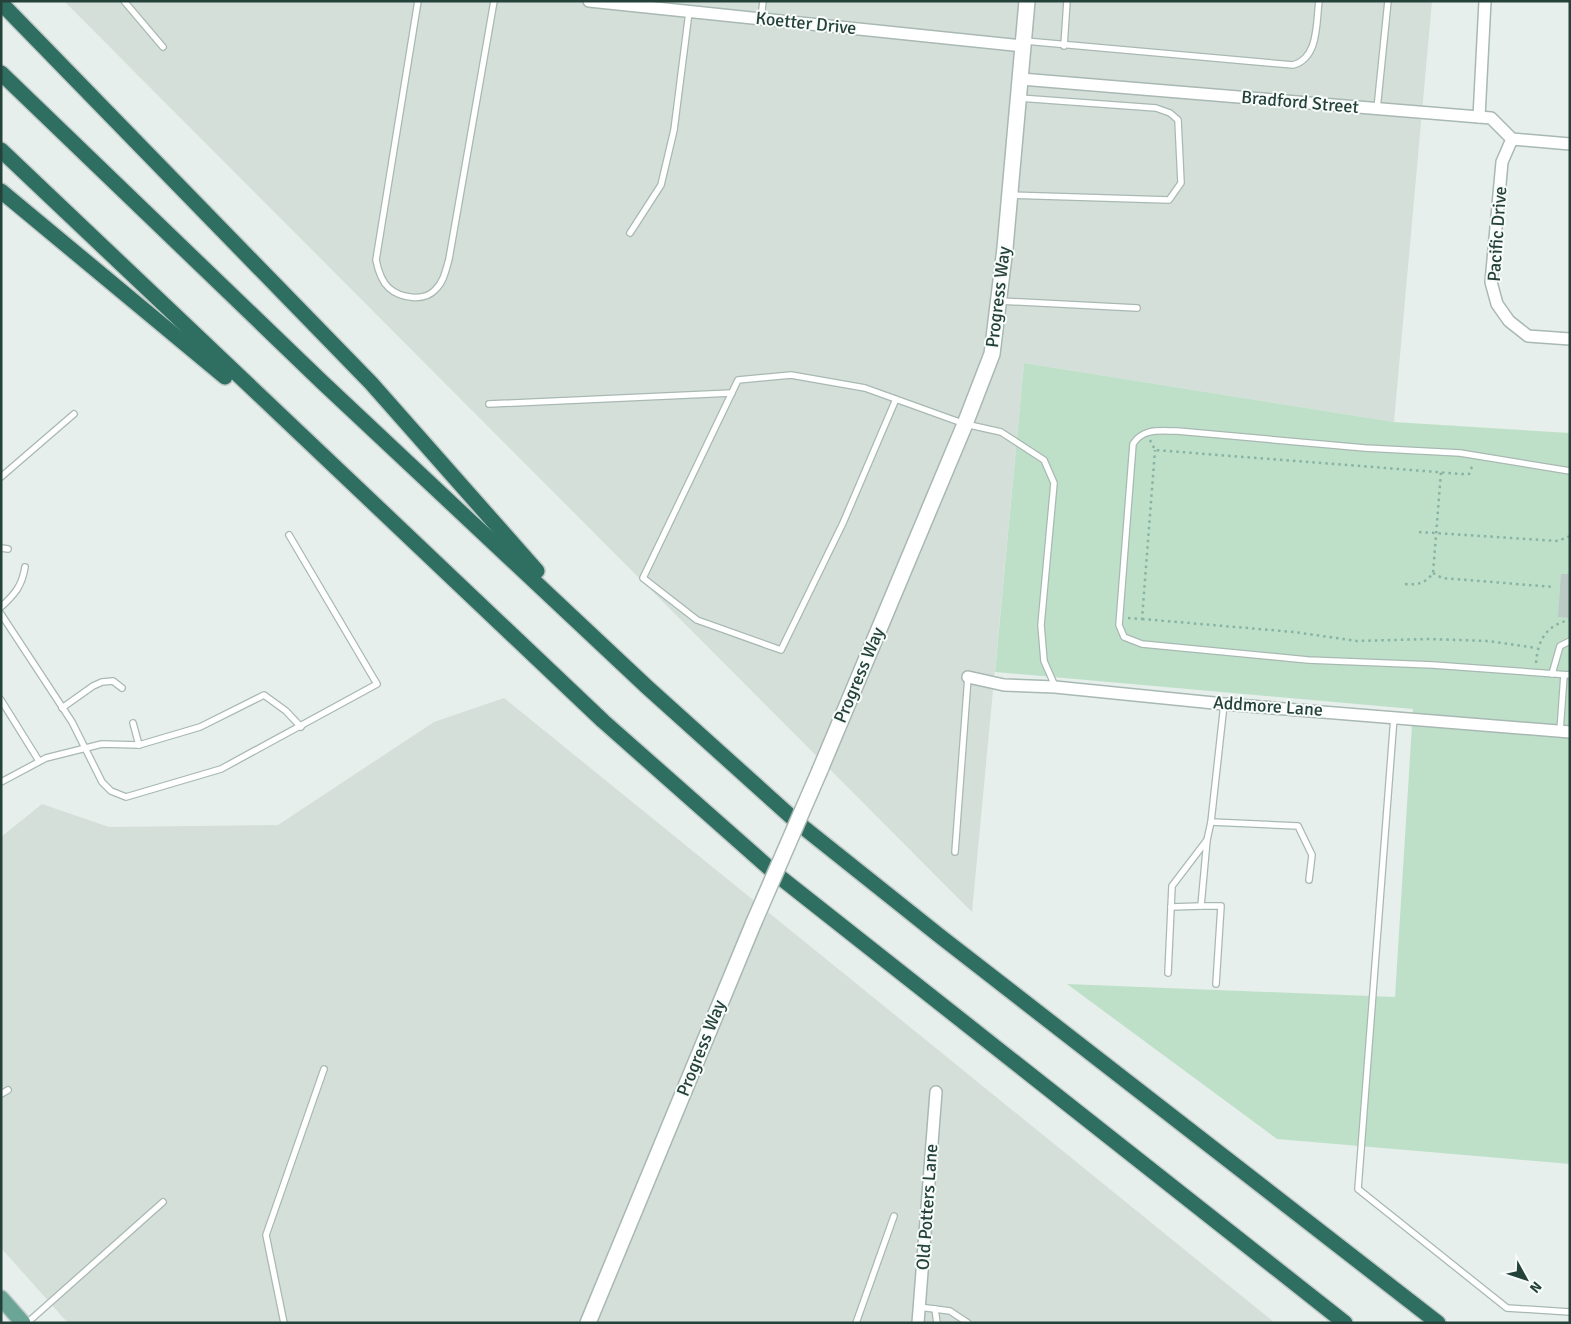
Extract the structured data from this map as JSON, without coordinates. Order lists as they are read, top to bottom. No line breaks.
{"streets":{"street":["Koetter Drive","Bradford Street","Pacific Drive","Progress Way","Addmore Lane","Old Potters Lane"]},"crossings":[["Koetter Drive","Progress Way"],["Bradford Street","Pacific Drive"],["Bradford Street","Progress Way"]],"north":"bottom right"}
